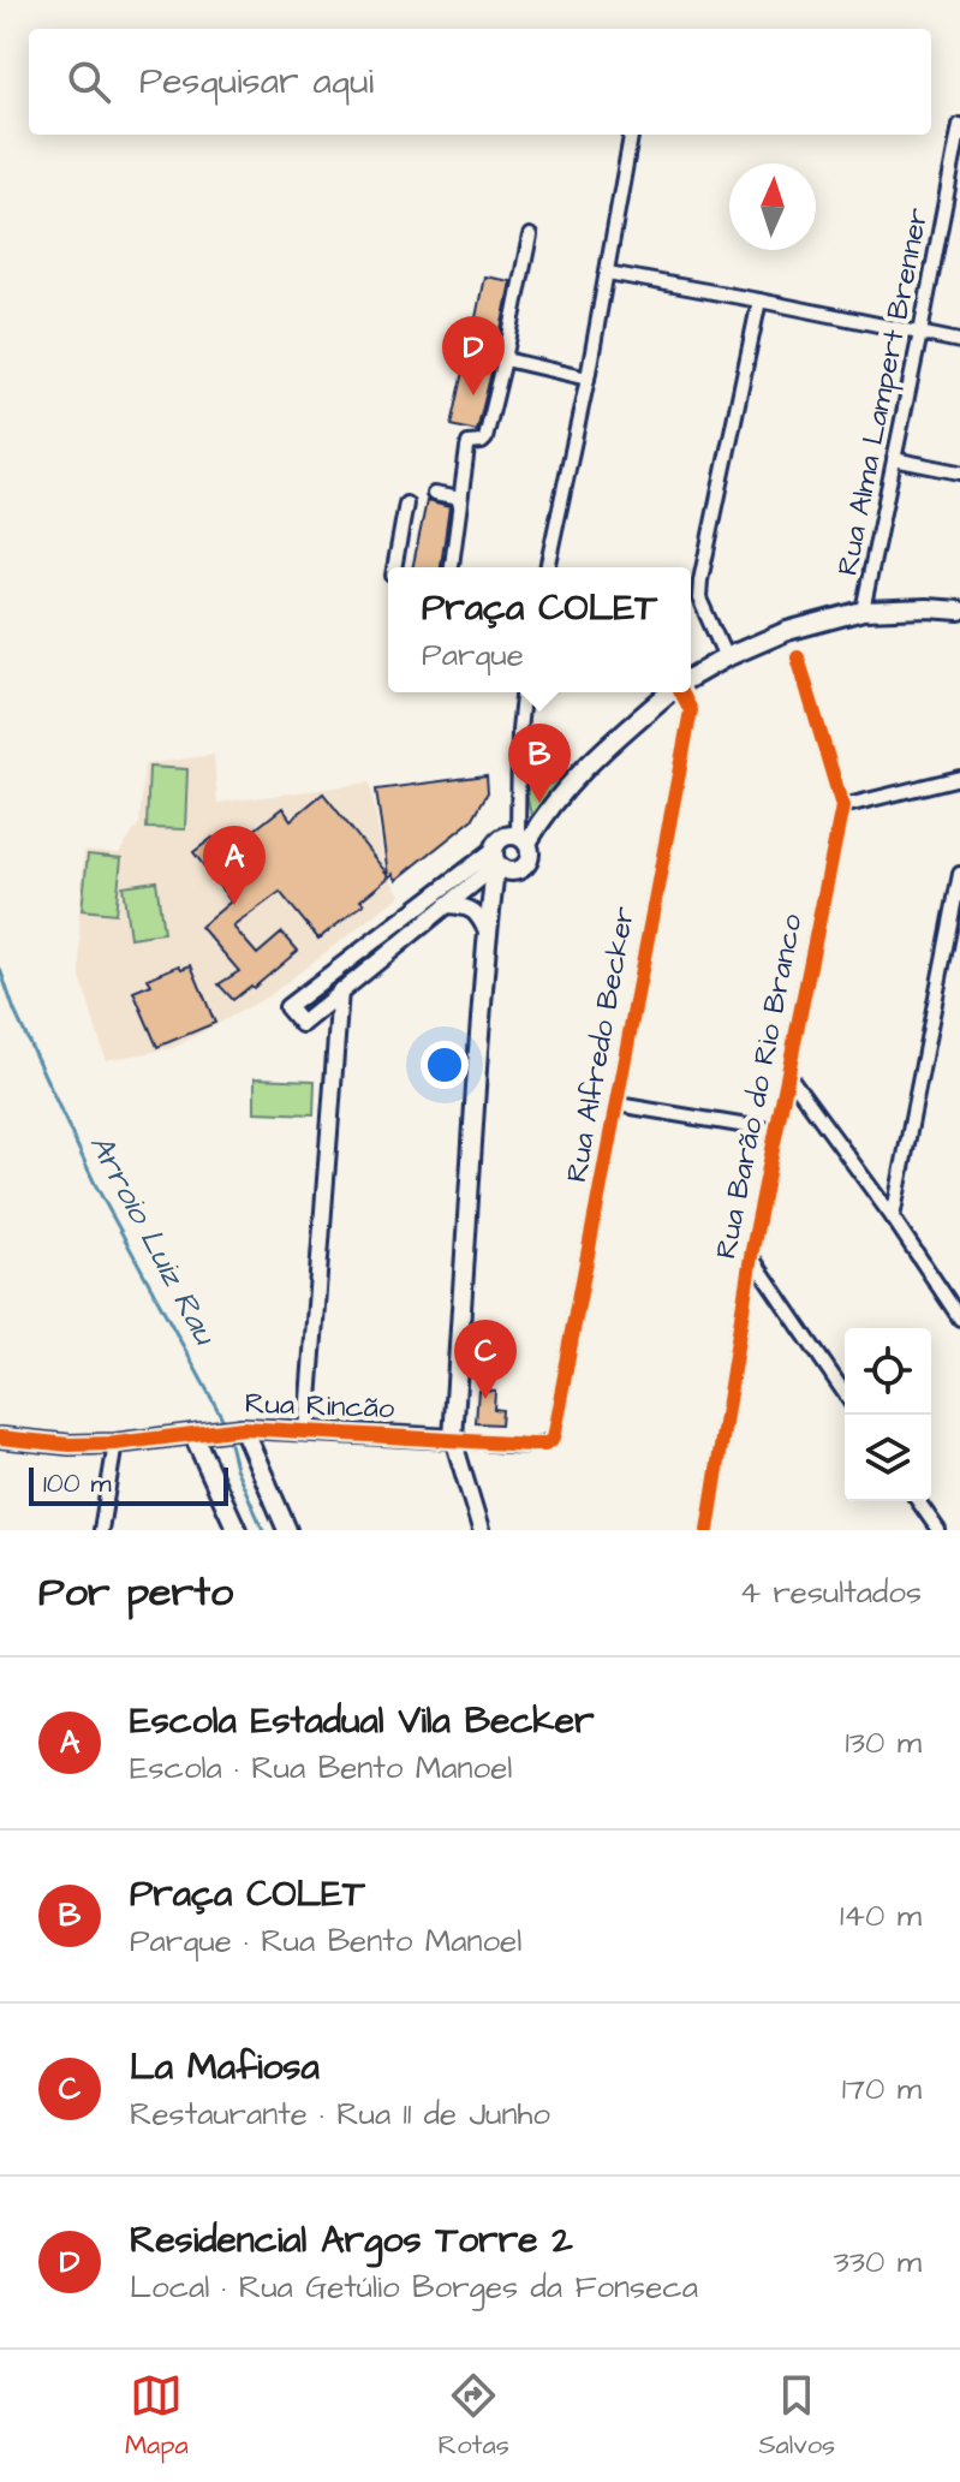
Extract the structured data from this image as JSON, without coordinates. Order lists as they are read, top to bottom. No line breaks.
{"streets":{"main road":["Rua Rincão"],"street":["Rua Alma Lampert Brenner","Rua Alfredo Becker","Rua Barão do Rio Branco"]},"crossings":[["Rua Alfredo Becker","Rua Rincão"]],"water":["Arroio Luiz Rau"],"scale_bar":"100 m","north":"top","page":{"search":"Pesquisar aqui","pins":["D","B","A","C"],"popup":["Praça COLET","Parque"],"scale":"100 m","heading":["Por perto","4 resultados"],"list":[{"mark":"A","name":"Escola Estadual Vila Becker","note":"Escola · Rua Bento Manoel","value":"130 m"},{"mark":"B","name":"Praça COLET","note":"Parque · Rua Bento Manoel","value":"140 m"},{"mark":"C","name":"La Mafiosa","note":"Restaurante · Rua 11 de Junho","value":"170 m"},{"mark":"D","name":"Residencial Argos Torre 2","note":"Local · Rua Getúlio Borges da Fonseca","value":"330 m"}],"nav":["Mapa","Rotas","Salvos"]}}
